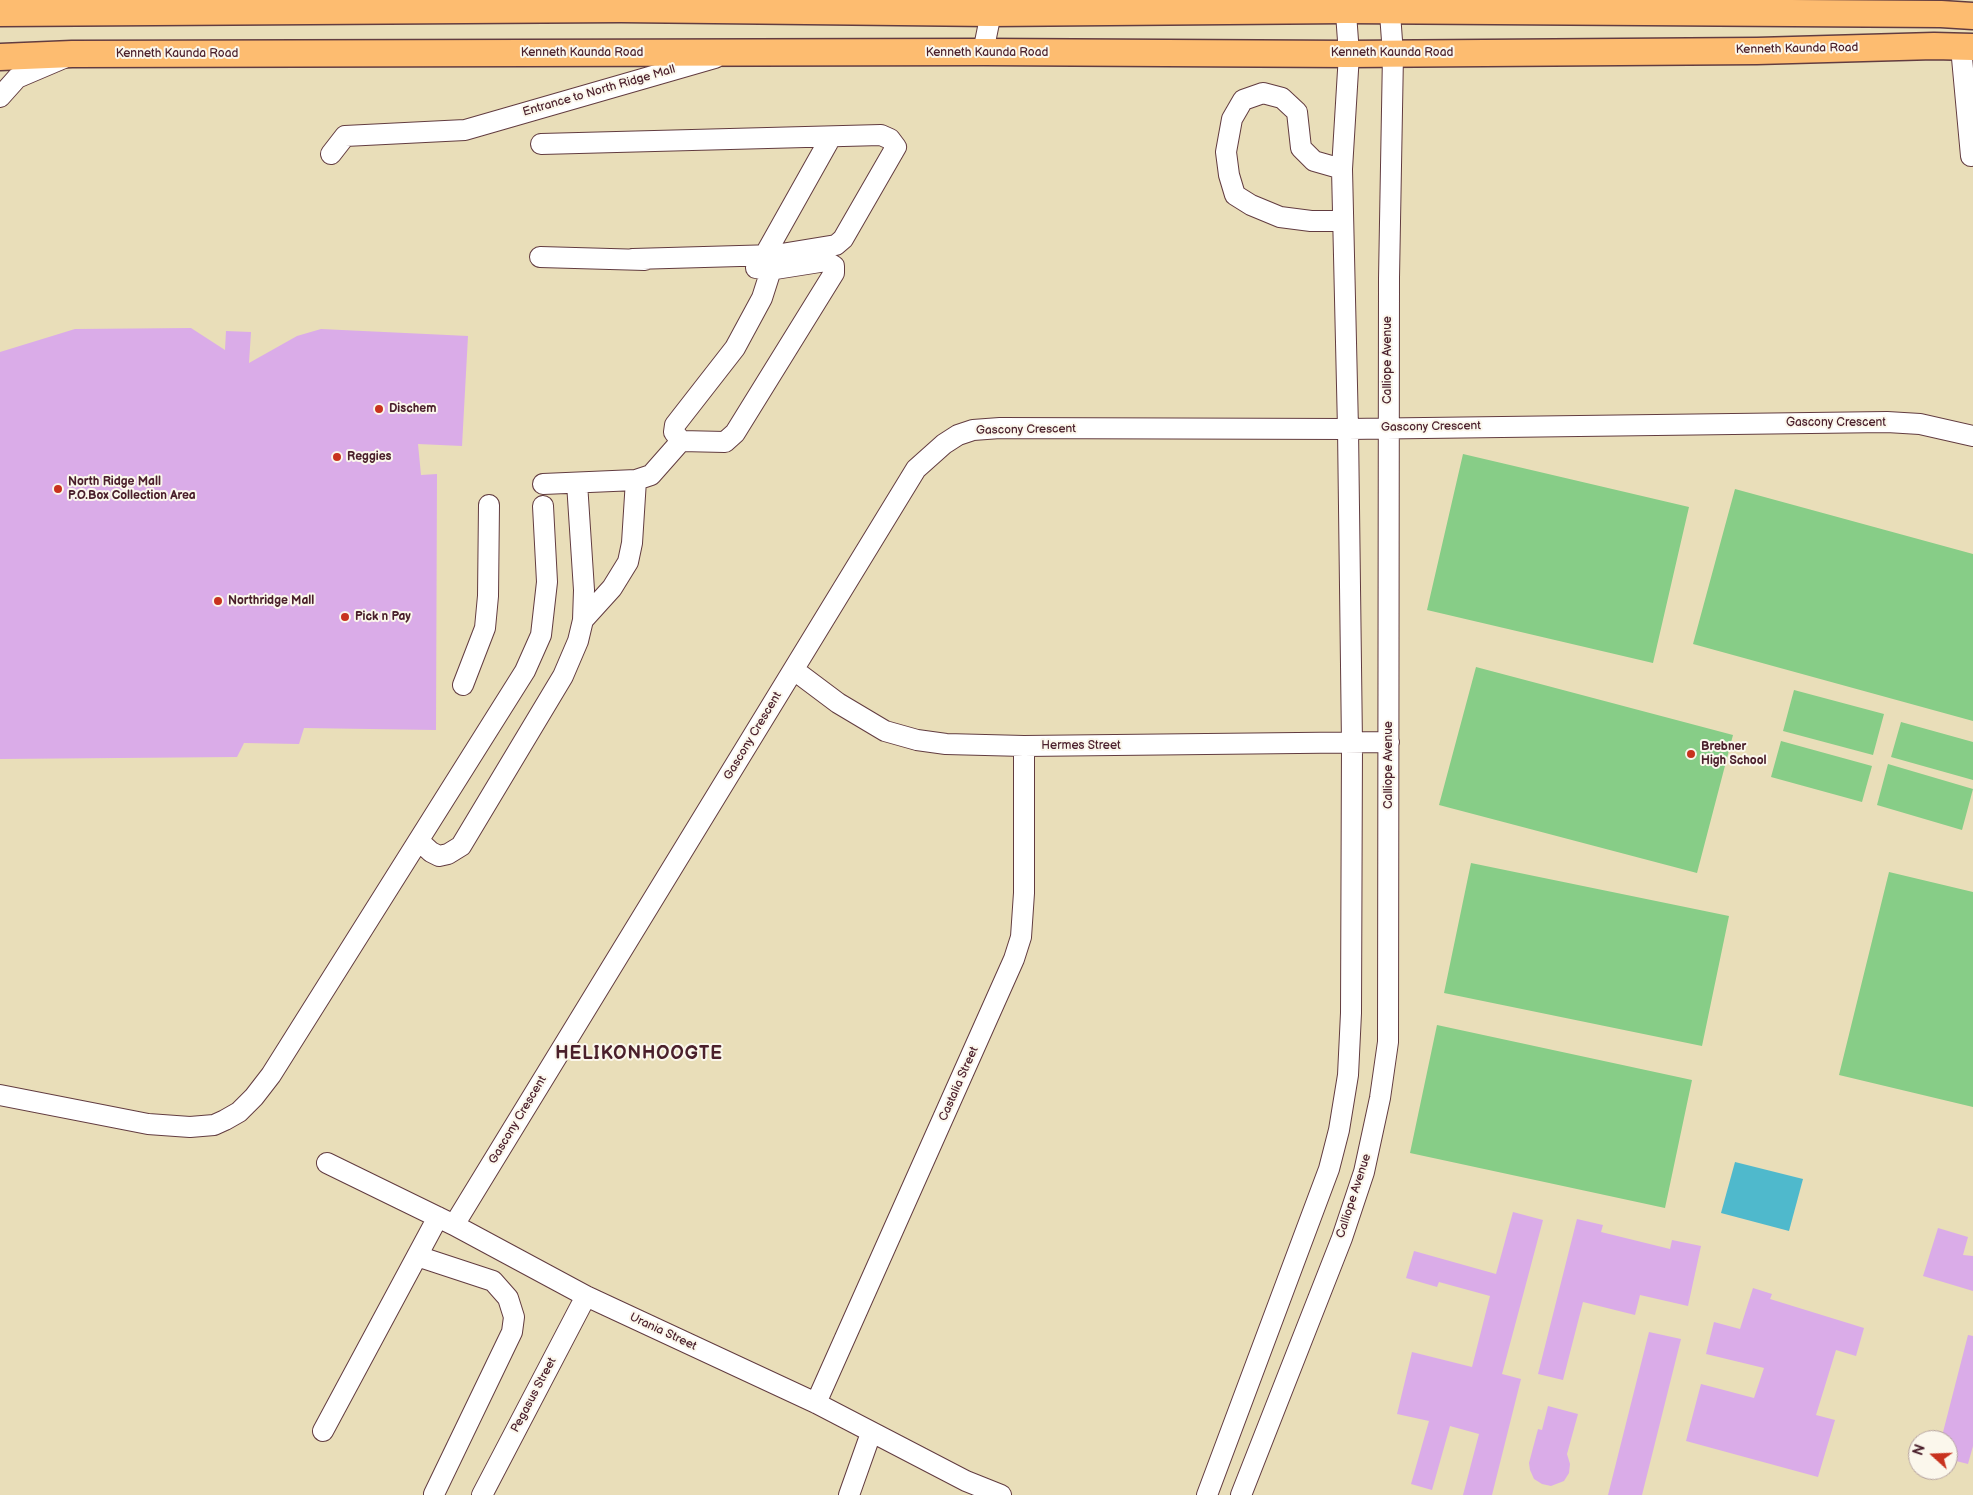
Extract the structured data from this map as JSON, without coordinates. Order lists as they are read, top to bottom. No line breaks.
{"streets":{"main road":["Kenneth Kaunda Road"],"street":["Entrance to North Ridge Mall","Calliope Avenue","Gascony Crescent","Hermes Street","Castalia Street","Urania Street","Pegasus Street"]},"crossings":[["Kenneth Kaunda Road","Entrance to North Ridge Mall"],["Kenneth Kaunda Road","Calliope Avenue"],["Calliope Avenue","Gascony Crescent"],["Calliope Avenue","Hermes Street"],["Gascony Crescent","Hermes Street"],["Gascony Crescent","Urania Street"],["Hermes Street","Castalia Street"],["Castalia Street","Urania Street"],["Urania Street","Pegasus Street"]],"districts":["HELIKONHOOGTE"],"places":["Dischem","Reggies","North Ridge Mall P.O.Box Collection Area","Northridge Mall","Pick n Pay","Brebner High School"],"north":"left"}
